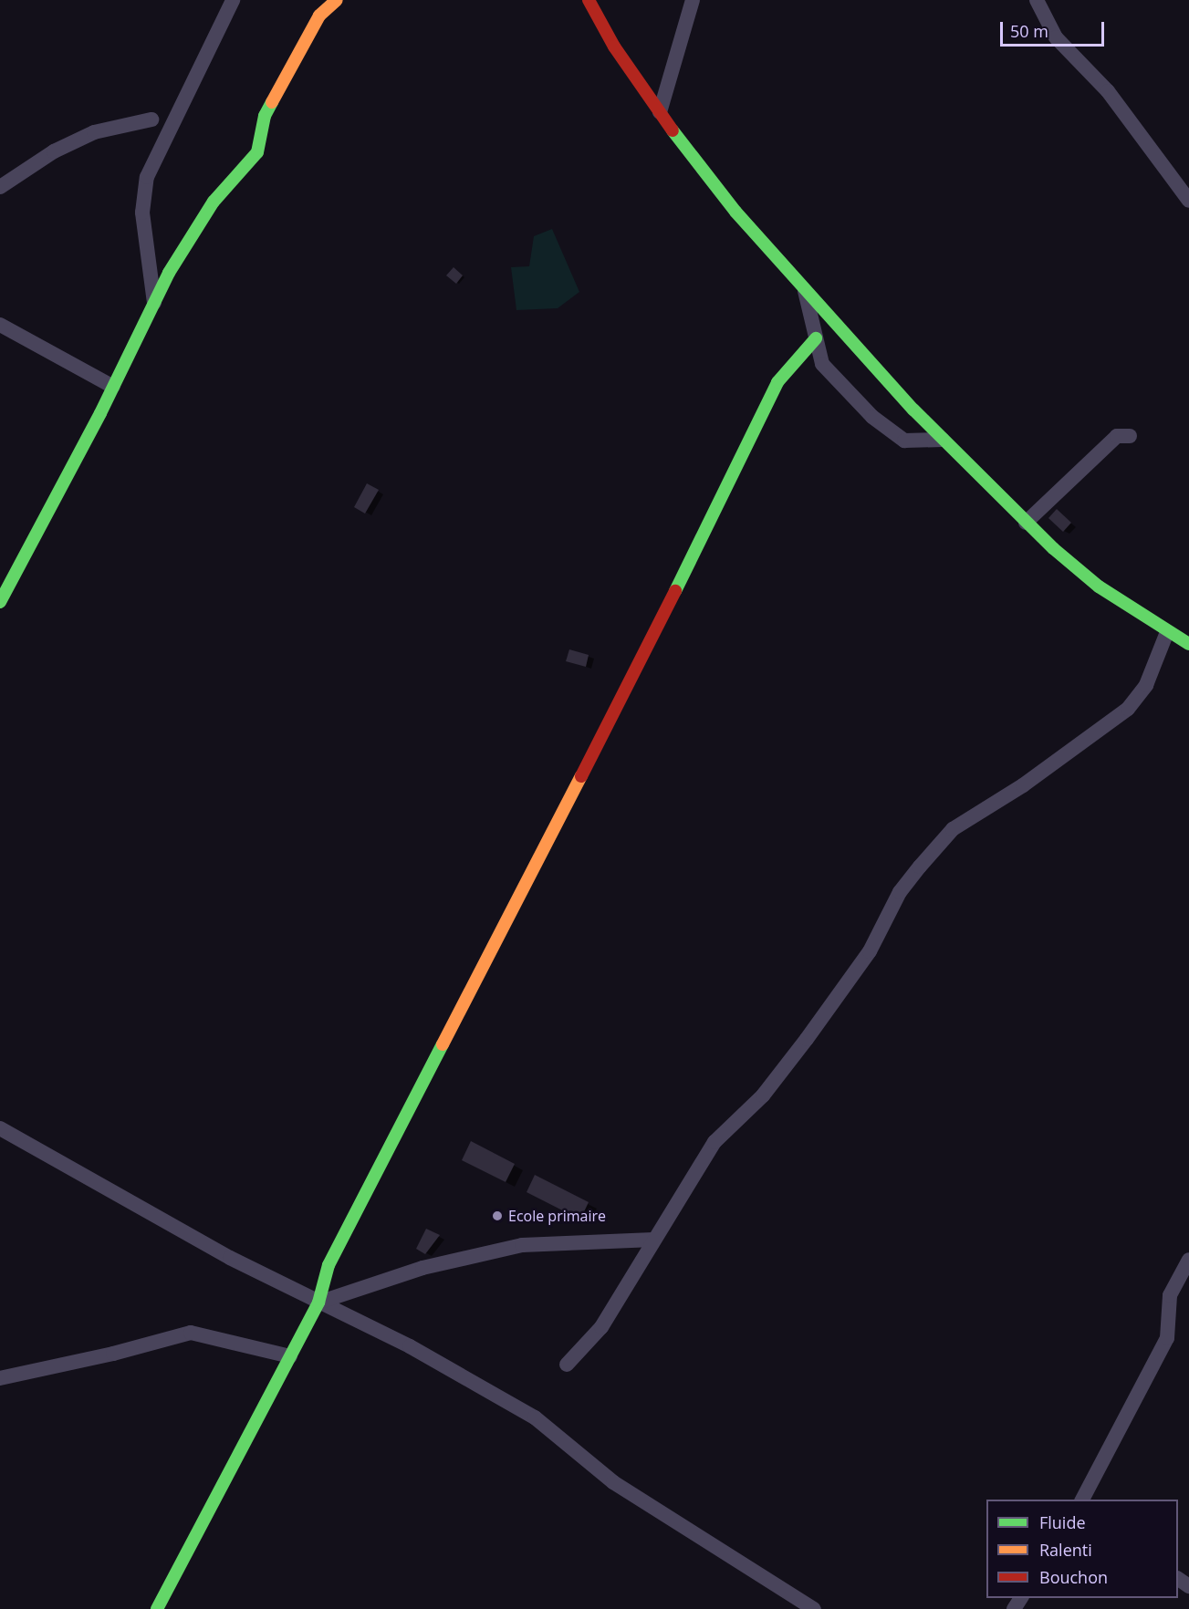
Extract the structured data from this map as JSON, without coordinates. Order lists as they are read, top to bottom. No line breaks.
{"places":["Ecole primaire"],"legend":["Fluide","Ralenti","Bouchon"],"scale_bar":"50 m"}
